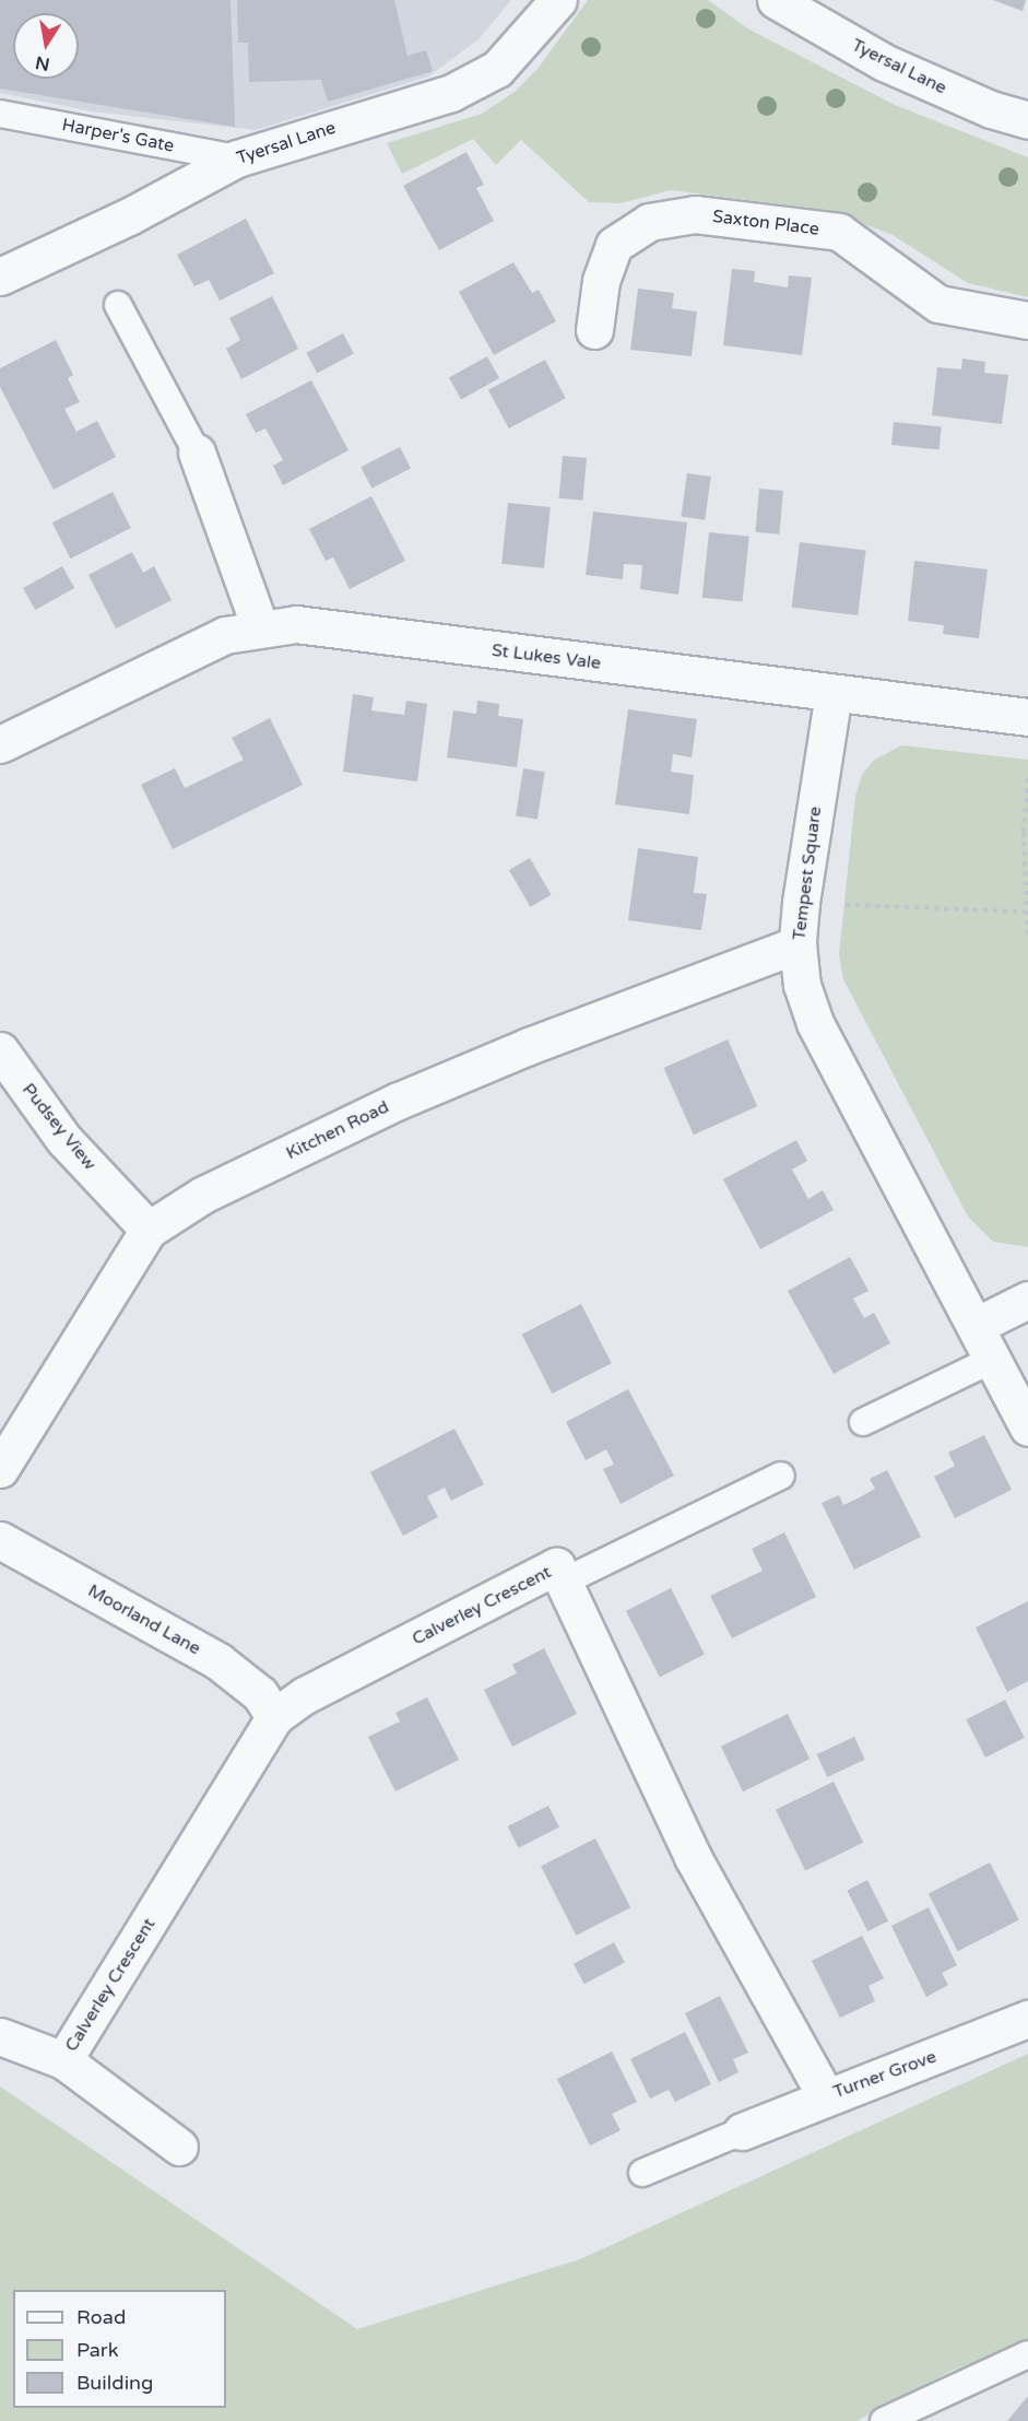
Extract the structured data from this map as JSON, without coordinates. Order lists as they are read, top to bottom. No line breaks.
{"streets":{"street":["Tyersal Lane","Saxton Place","St Lukes Vale","Tempest Square","Pudsey View","Kitchen Road","Calverley Crescent","Moorland Lane","Turner Grove"],"lane":["Harper's Gate"]},"crossings":[["Tyersal Lane","Harper's Gate"],["St Lukes Vale","Tempest Square"],["Tempest Square","Kitchen Road"],["Pudsey View","Kitchen Road"],["Calverley Crescent","Moorland Lane"],["Calverley Crescent","Turner Grove"]],"legend":["Road","Park","Building"],"north":"bottom"}
